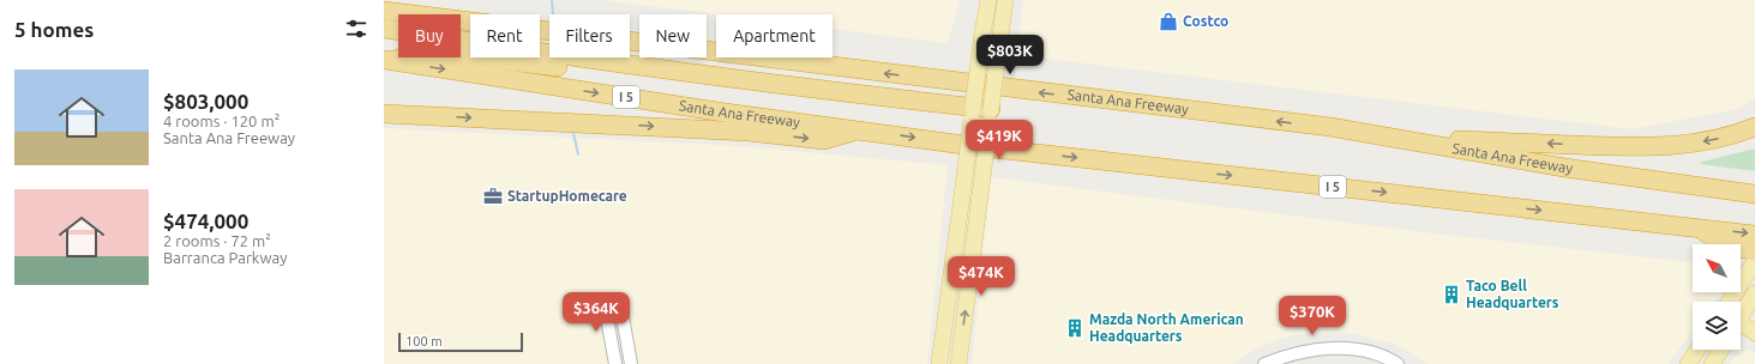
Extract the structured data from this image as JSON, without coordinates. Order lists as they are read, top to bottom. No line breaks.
{"streets":{"highway":["I 5","Santa Ana Freeway"]},"places":{"shop":["Costco"],"office":["StartupHomecare"],"building":["Taco Bell Headquarters","Mazda North American Headquarters"]},"scale_bar":"100 m","north":"top left","page":{"heading":"5 homes","chip":["Buy","Rent","Filters","New","Apartment"],"price":["$803K","$419K","$474K","$364K","$370K"],"list":[{"name":"$803,000","note":"4 rooms · 120 m² · Santa Ana Freeway"},{"name":"$474,000","note":"2 rooms · 72 m² · Barranca Parkway"}],"scale":"100 m"}}
